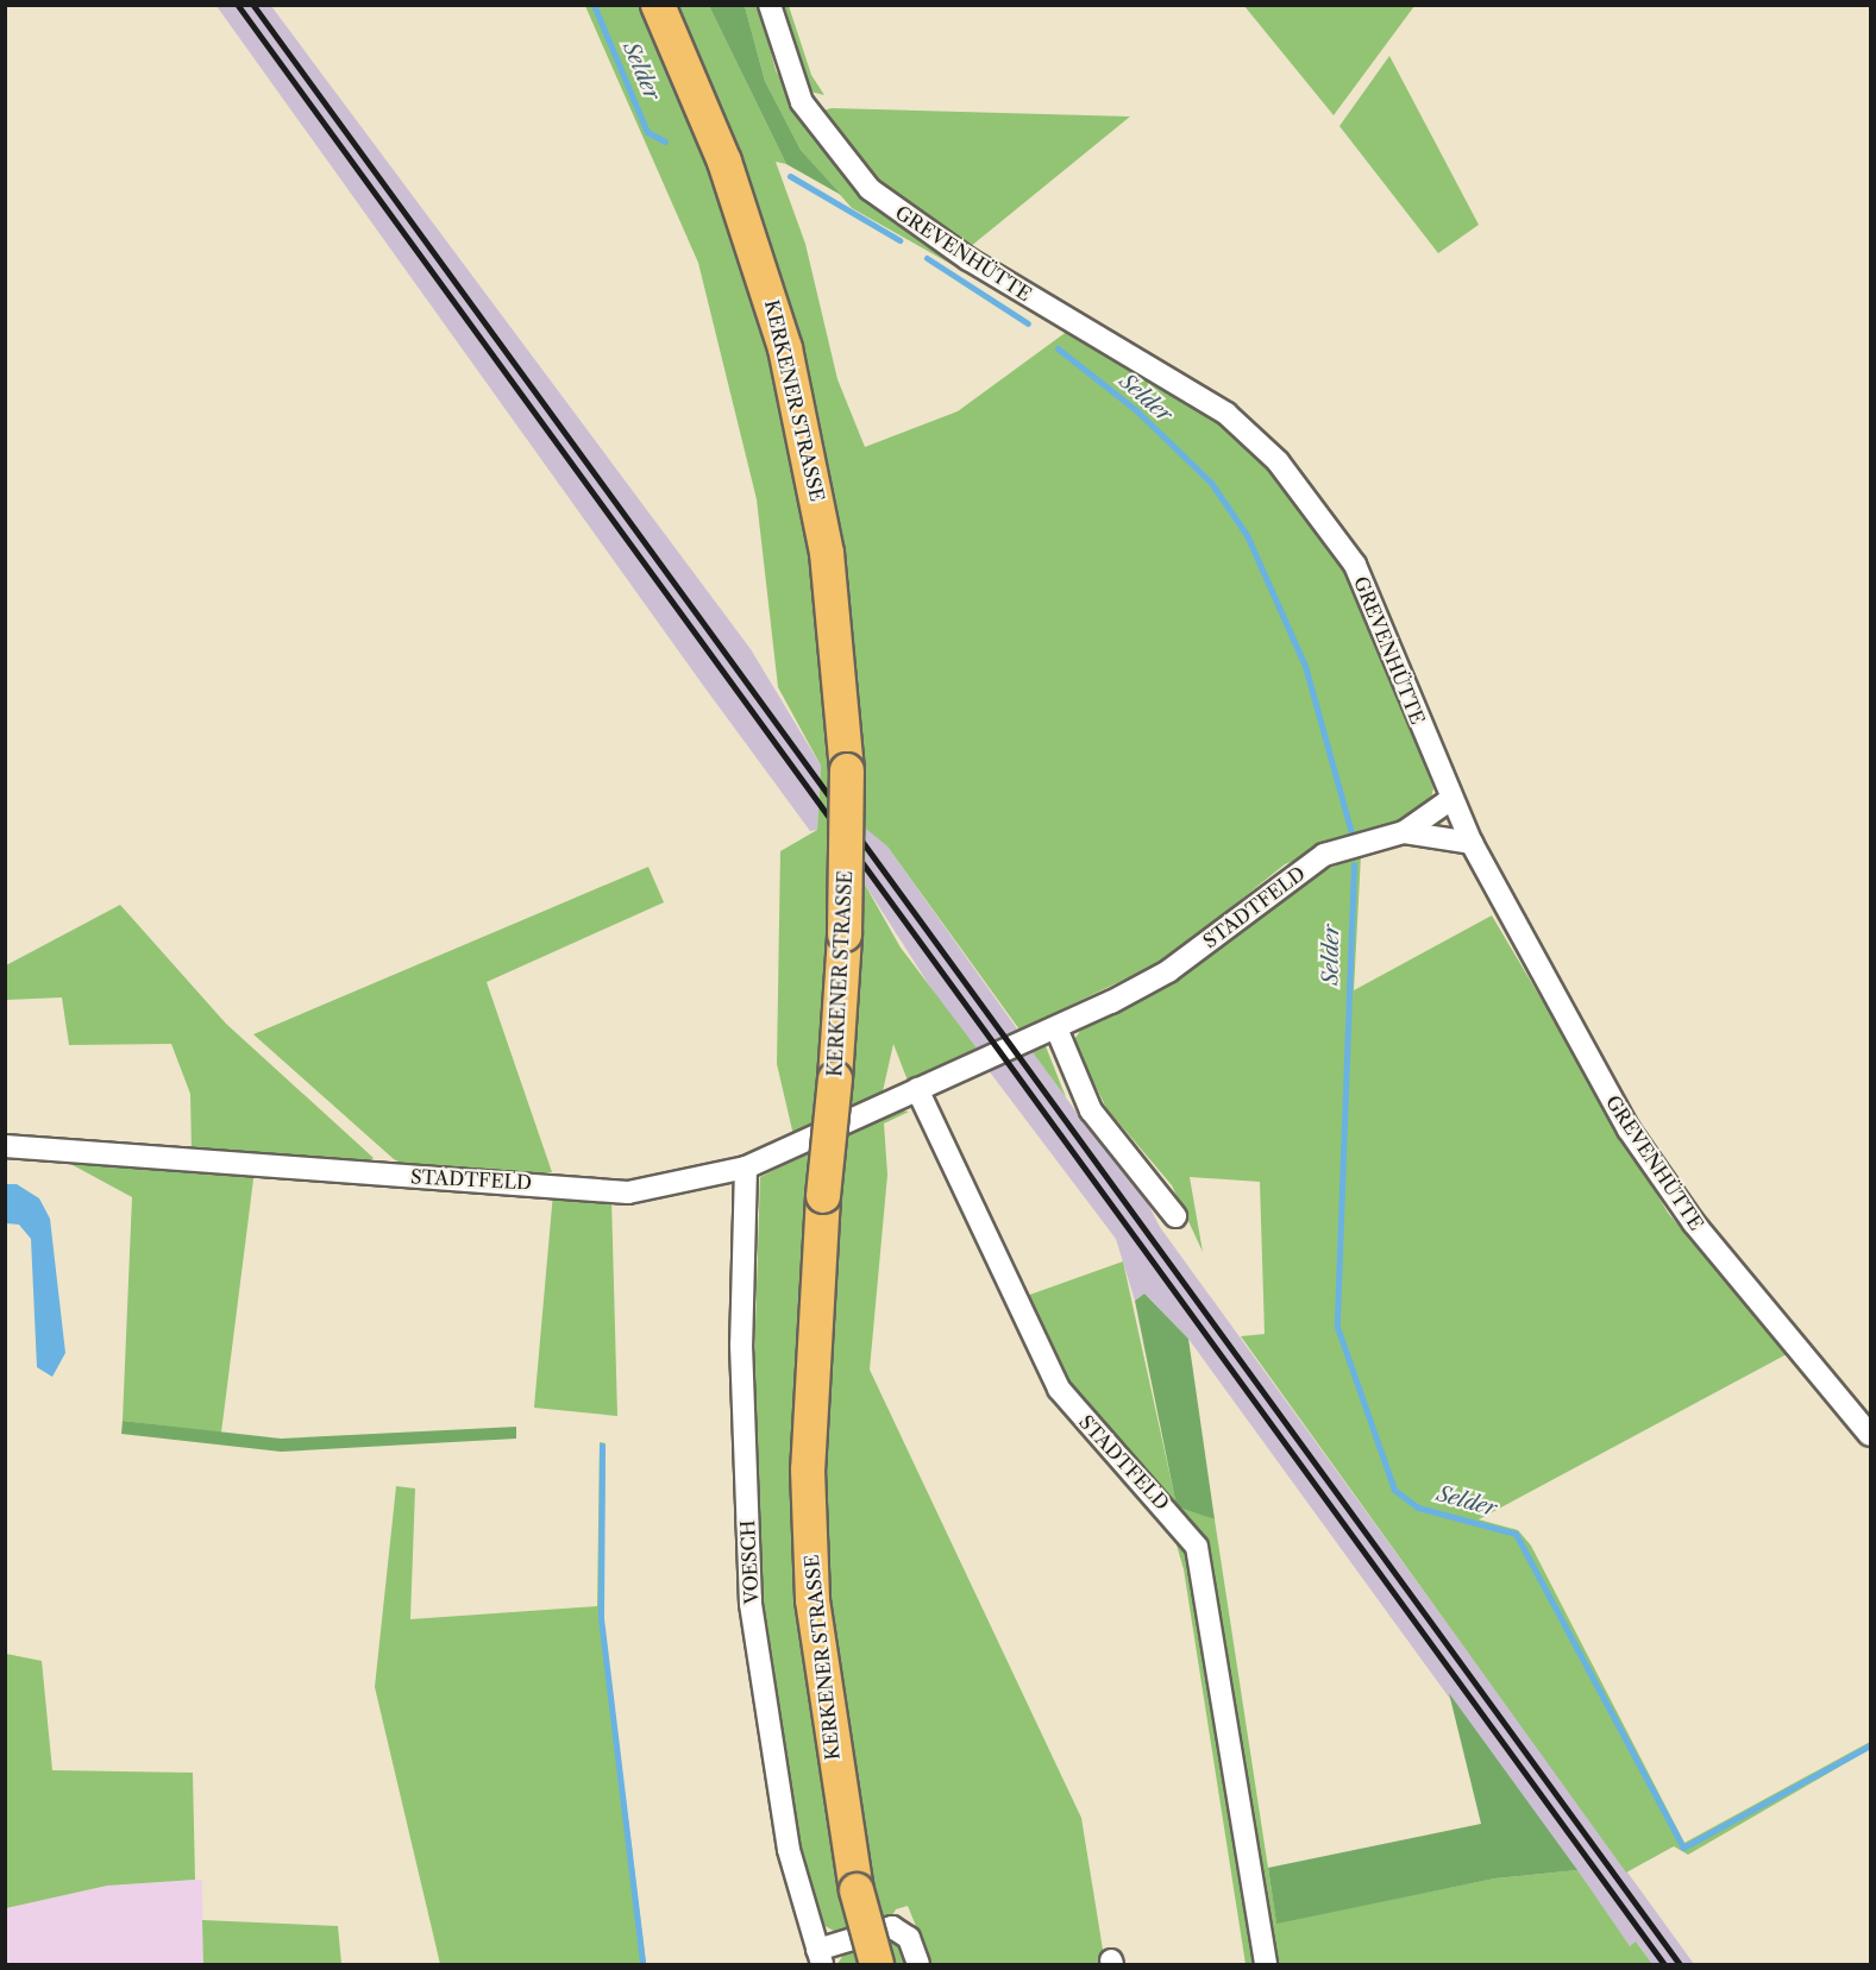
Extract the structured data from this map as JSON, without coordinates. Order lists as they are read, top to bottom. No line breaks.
{"streets":{"main road":["KERKENER STRASSE"],"street":["GREVENHÜTTE","STADTFELD","VOESCH"]},"crossings":[["GREVENHÜTTE","STADTFELD"],["STADTFELD","VOESCH"]],"water":["Selder"]}
